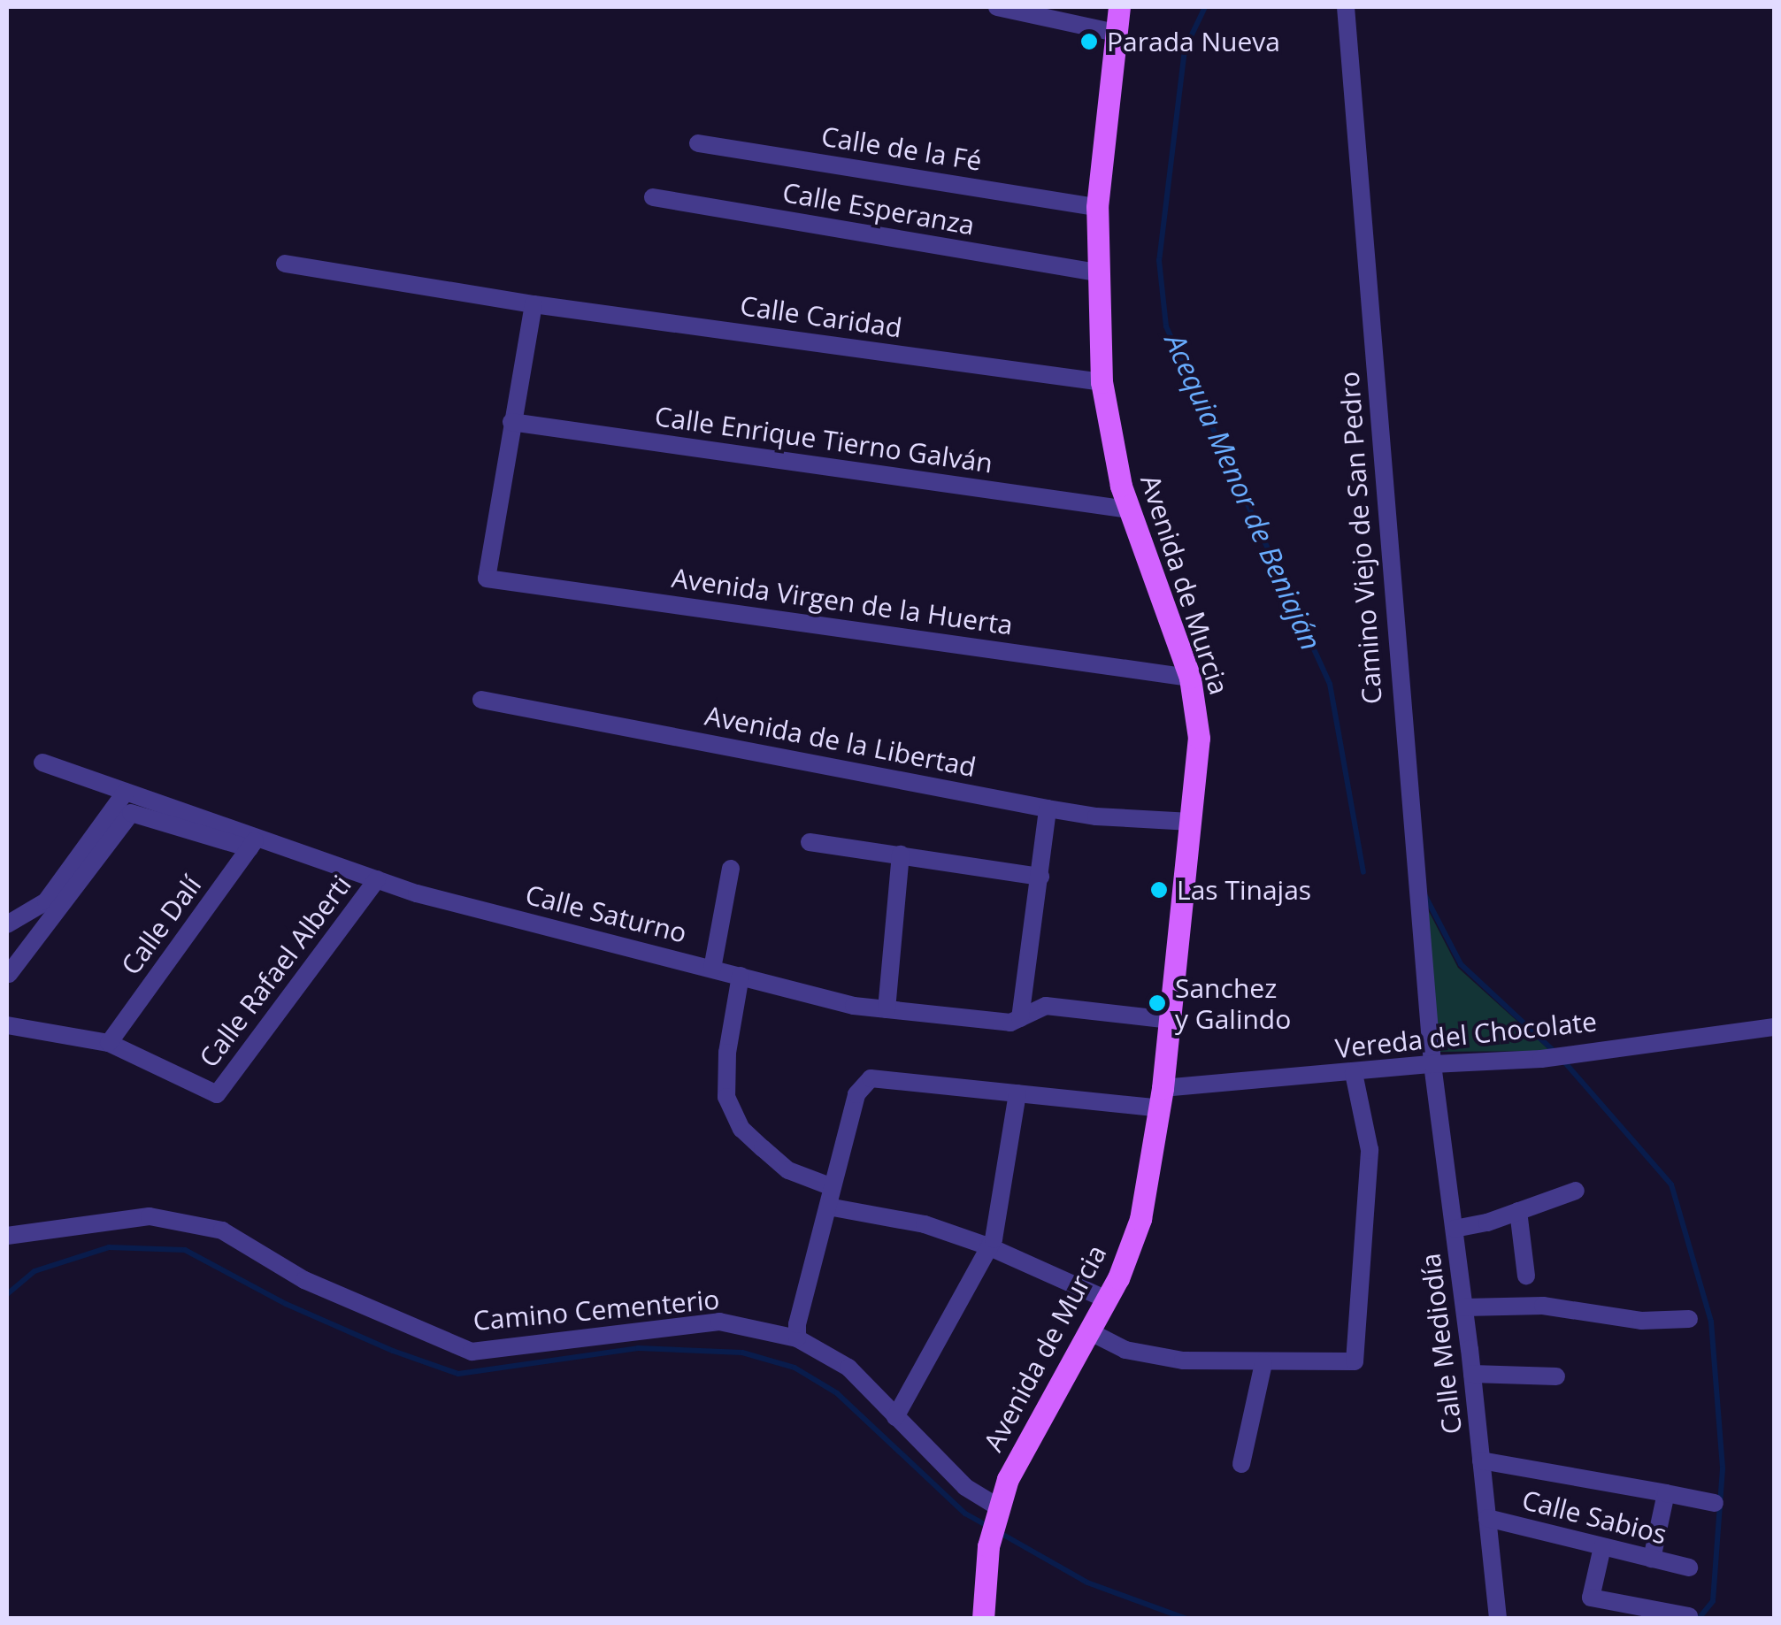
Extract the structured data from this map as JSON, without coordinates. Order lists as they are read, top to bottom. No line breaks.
{"streets":{"main road":["Avenida de Murcia"],"street":["Calle de la Fé","Calle Esperanza","Calle Caridad","Calle Enrique Tierno Galván","Camino Viejo de San Pedro","Avenida Virgen de la Huerta","Avenida de la Libertad","Calle Saturno","Calle Dalí","Calle Rafael Alberti","Vereda del Chocolate","Camino Cementerio","Calle Mediodía","Calle Sabios"]},"crossings":[["Calle de la Fé","Avenida de Murcia"],["Calle Esperanza","Avenida de Murcia"],["Calle Caridad","Avenida de Murcia"],["Calle Enrique Tierno Galván","Avenida de Murcia"],["Calle Enrique Tierno Galván","Avenida Virgen de la Huerta"],["Camino Viejo de San Pedro","Vereda del Chocolate"],["Camino Viejo de San Pedro","Calle Mediodía"],["Avenida de Murcia","Avenida Virgen de la Huerta"],["Avenida de Murcia","Avenida de la Libertad"],["Avenida de Murcia","Calle Saturno"],["Avenida de Murcia","Vereda del Chocolate"],["Avenida de Murcia","Camino Cementerio"],["Calle Saturno","Calle Dalí"],["Calle Saturno","Calle Rafael Alberti"],["Calle Dalí","Calle Rafael Alberti"],["Vereda del Chocolate","Calle Mediodía"],["Calle Mediodía","Calle Sabios"]],"water":["Acequia Menor de Beniaján"],"places":["Parada Nueva","Las Tinajas","Sanchez y Galindo"]}
